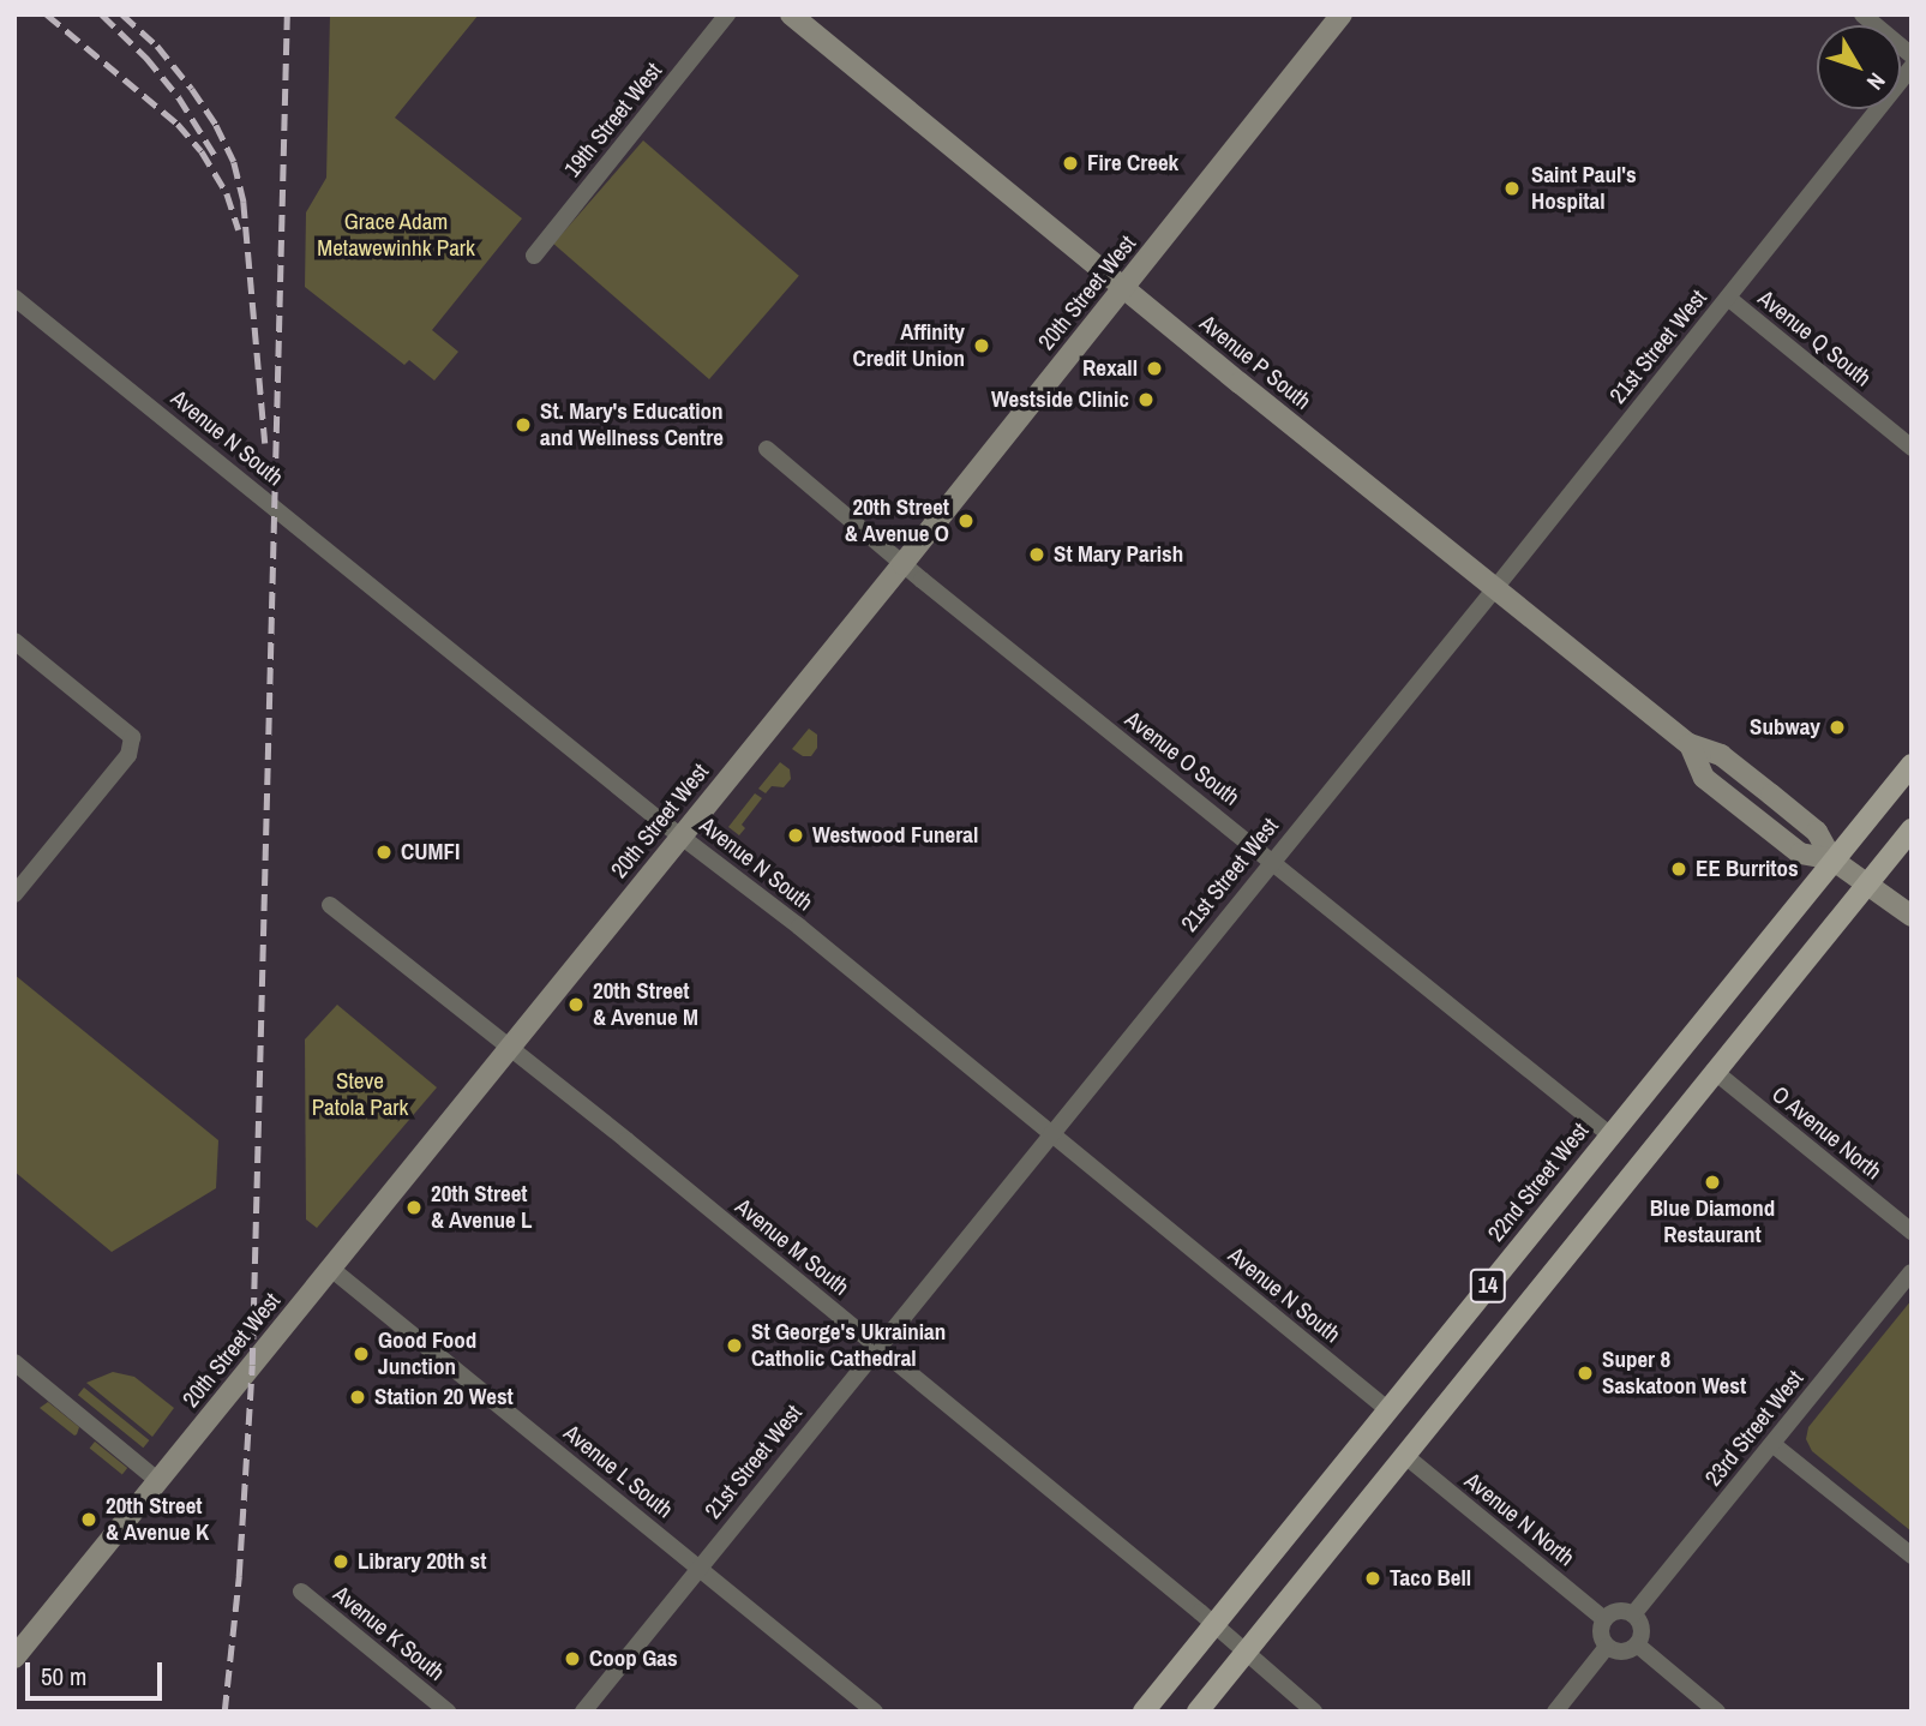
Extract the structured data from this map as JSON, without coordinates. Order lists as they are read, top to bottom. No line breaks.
{"streets":{"main road":["20th Street West","Avenue P South","22nd Street West","14"],"street":["19th Street West","Avenue Q South","21st Street West","Avenue N South","Avenue O South","O Avenue North","Avenue M South","23rd Street West","Avenue L South","Avenue N North","Avenue K South"]},"crossings":[["20th Street West","Avenue P South"],["20th Street West","Avenue N South"],["20th Street West","Avenue O South"],["20th Street West","Avenue M South"],["20th Street West","Avenue L South"],["Avenue Q South","21st Street West"],["21st Street West","Avenue P South"],["21st Street West","Avenue N South"],["21st Street West","Avenue O South"],["21st Street West","Avenue M South"],["21st Street West","Avenue L South"],["Avenue P South","22nd Street West"],["Avenue N South","22nd Street West"],["Avenue O South","22nd Street West"],["O Avenue North","14"],["22nd Street West","Avenue M South"],["Avenue M South","14"],["14","Avenue N North"],["23rd Street West","Avenue N North"]],"parks":["Grace Adam Metawewinhk Park","Steve Patola Park"],"places":["Fire Creek","Saint Paul's Hospital","Affinity Credit Union","Rexall","Westside Clinic","St. Mary's Education and Wellness Centre","20th Street & Avenue O","St Mary Parish","Subway","Westwood Funeral","CUMFI","EE Burritos","20th Street & Avenue M","Blue Diamond Restaurant","20th Street & Avenue L","St George's Ukrainian Catholic Cathedral","Good Food Junction","Super 8 Saskatoon West","Station 20 West","20th Street & Avenue K","Library 20th st","Taco Bell","Coop Gas"],"scale_bar":"50 m","north":"bottom right"}
